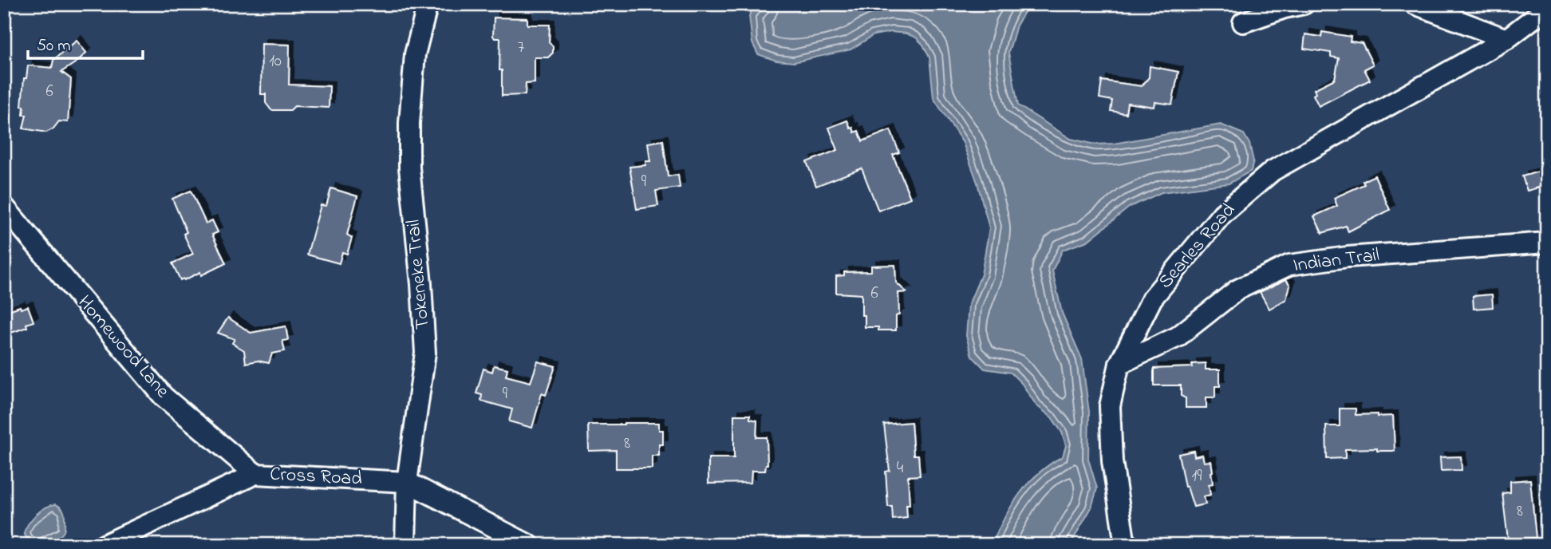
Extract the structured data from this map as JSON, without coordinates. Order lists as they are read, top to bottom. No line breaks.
{"streets":{"street":["Searles Road","Indian Trail","Tokeneke Trail","Homewood Lane","Cross Road"]},"crossings":[["Searles Road","Indian Trail"],["Tokeneke Trail","Cross Road"],["Homewood Lane","Cross Road"]],"house_numbers":["7","10","6","9","6","9","8","4","19","8"],"scale_bar":"50 m"}
